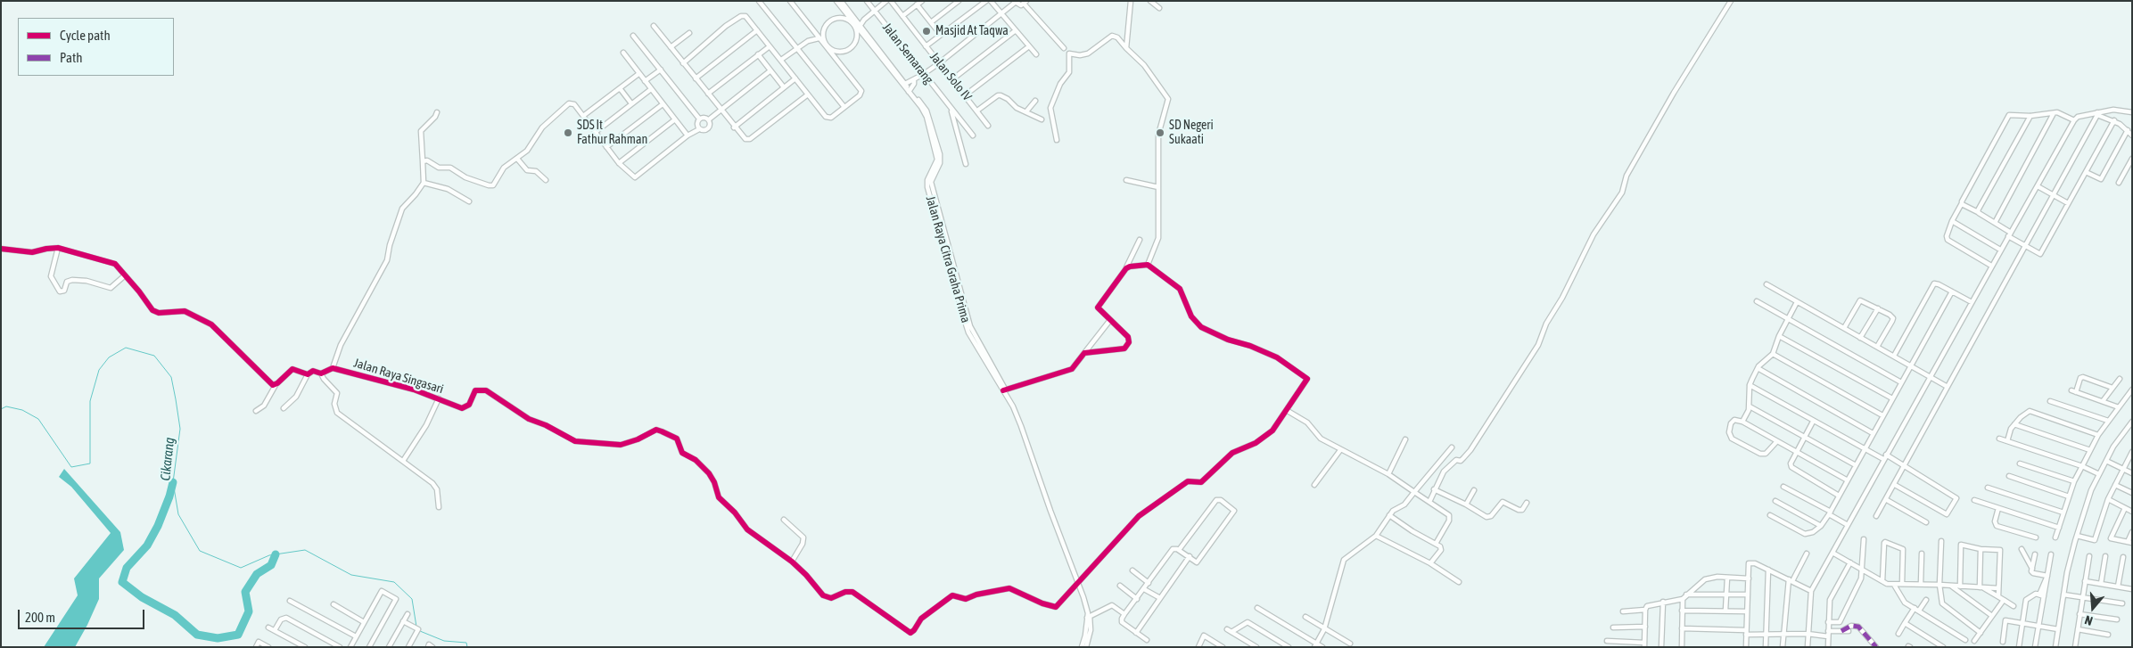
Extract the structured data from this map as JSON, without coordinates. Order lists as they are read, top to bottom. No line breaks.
{"streets":{"street":["Jalan Semarang","Jalan Solo IV","Jalan Raya Citra Graha Prima","Jalan Raya Singasari"]},"crossings":[["Jalan Raya Citra Graha Prima","Jalan Raya Singasari"]],"water":["Cikarang"],"places":["Masjid At Taqwa","SDS It Fathur Rahman","SD Negeri Sukaati"],"legend":["Cycle path","Path"],"scale_bar":"200 m","north":"bottom"}
